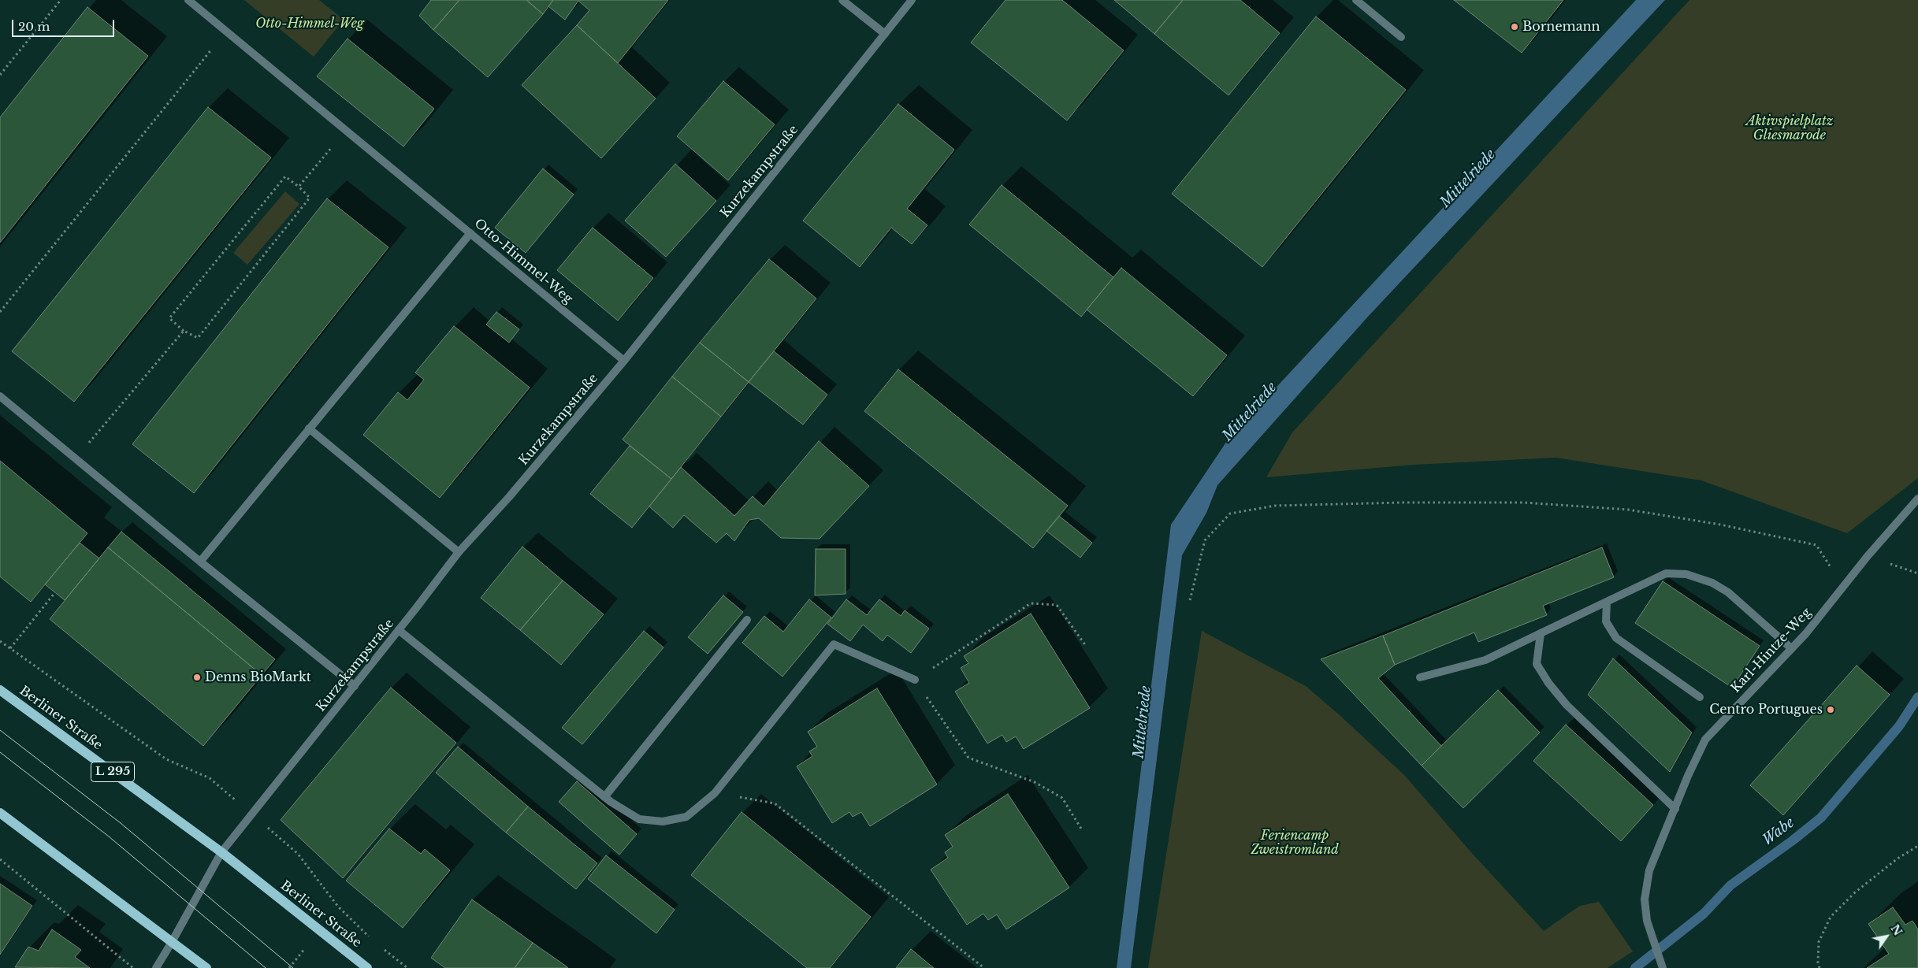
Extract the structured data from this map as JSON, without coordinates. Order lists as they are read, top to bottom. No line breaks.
{"streets":{"main road":["Berliner Straße","L 295"],"street":["Kurzekampstraße","Otto-Himmel-Weg","Karl-Hintze-Weg"]},"crossings":[["Kurzekampstraße","Otto-Himmel-Weg"],["Kurzekampstraße","Berliner Straße"]],"water":["Mittelriede","Wabe"],"parks":["Otto-Himmel-Weg","Aktivspielplatz Gliesmarode","Feriencamp Zweistromland"],"places":["Bornemann","Denns BioMarkt","Centro Portugues"],"scale_bar":"20 m","north":"top right"}
